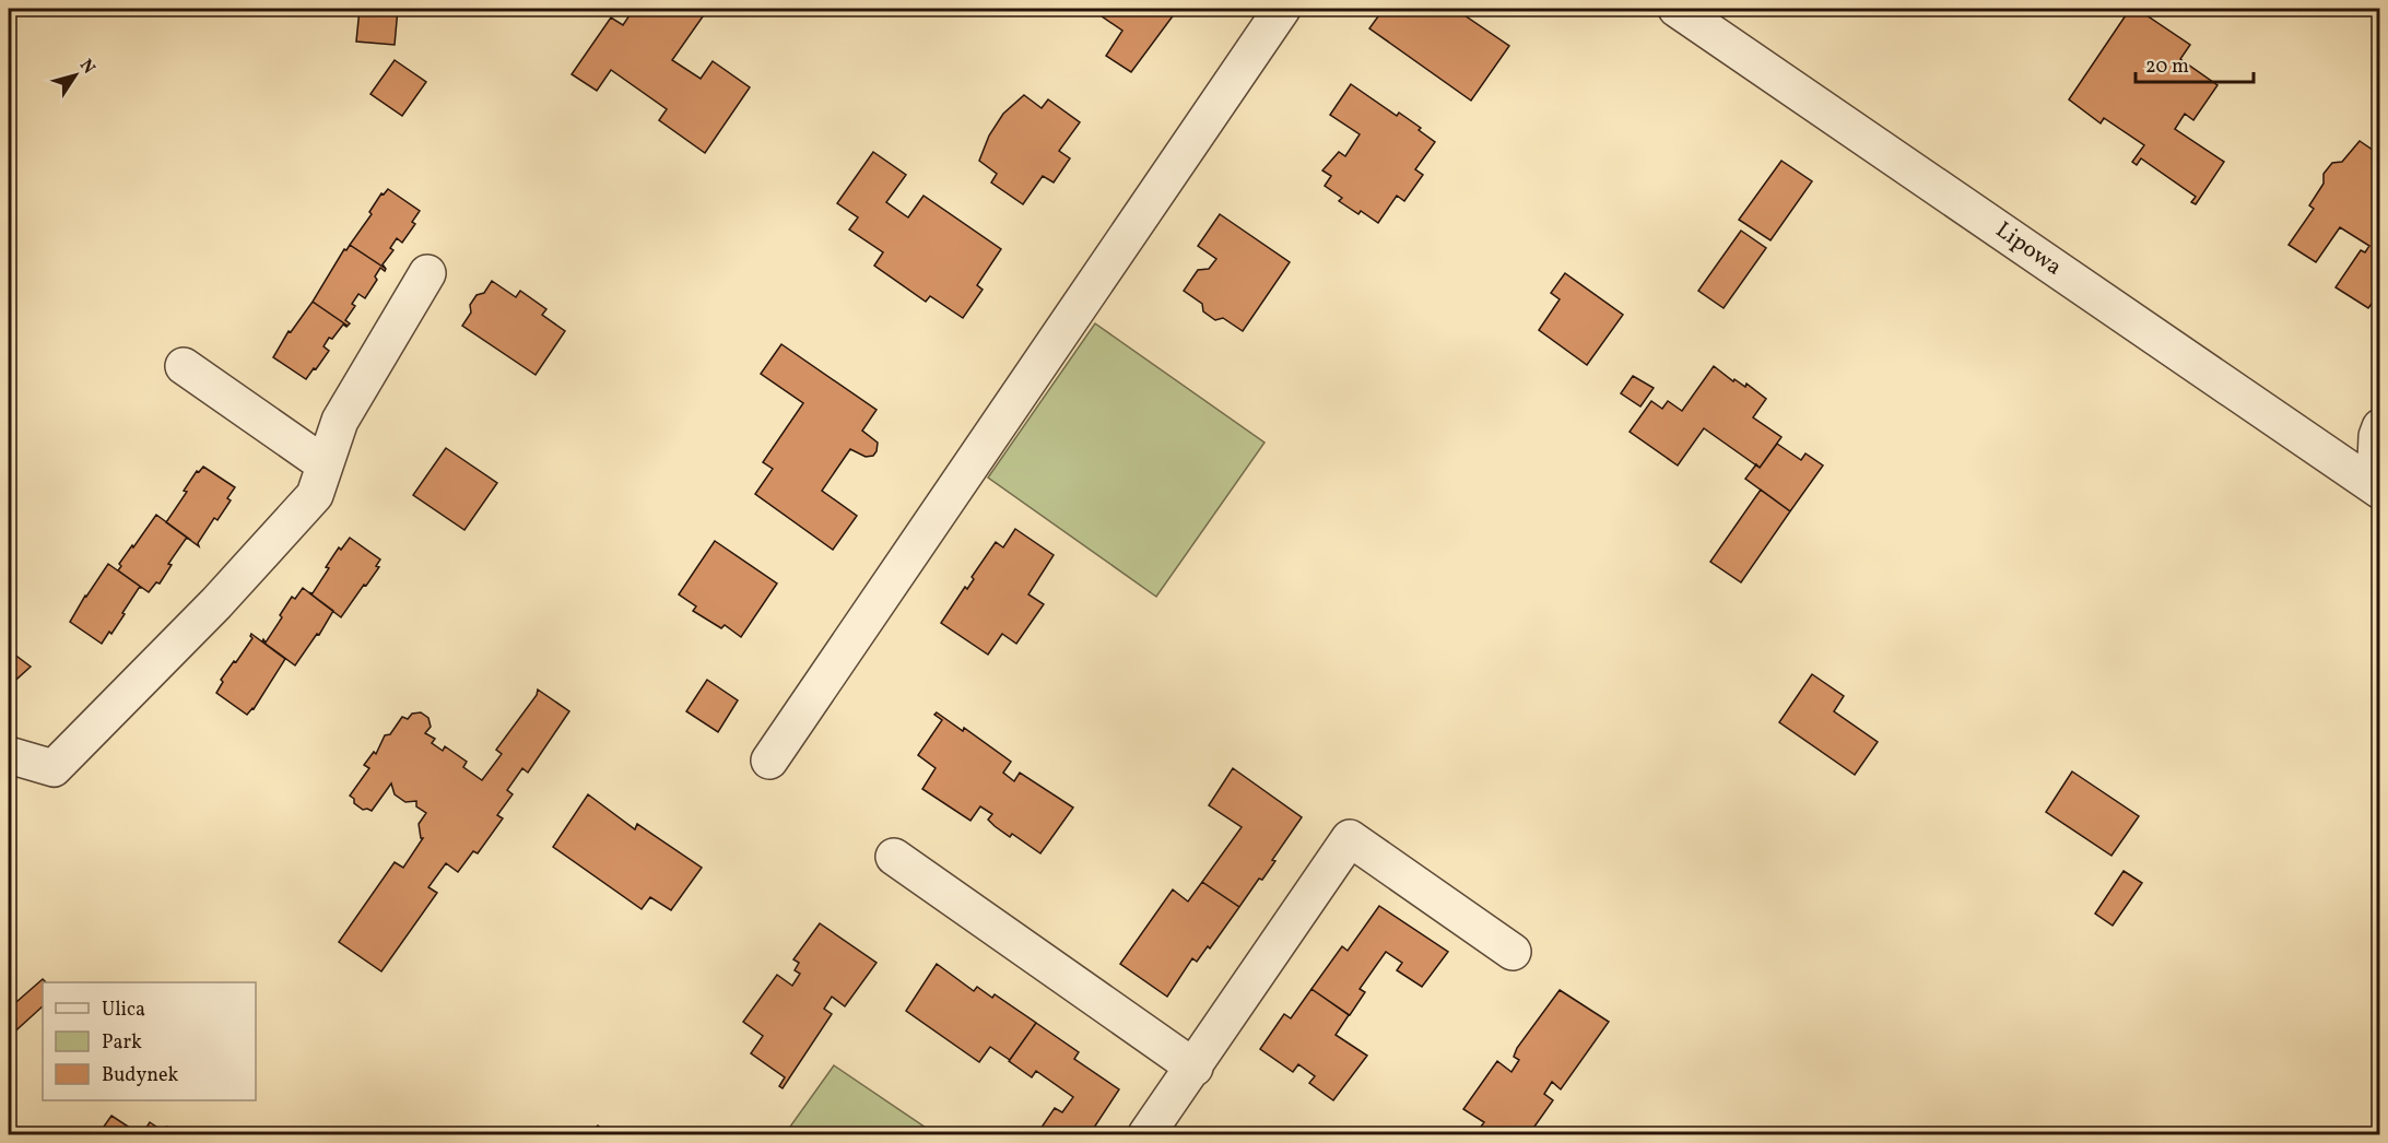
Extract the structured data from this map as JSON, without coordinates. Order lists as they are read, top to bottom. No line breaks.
{"streets":{"street":["Lipowa"]},"legend":["Ulica","Park","Budynek"],"scale_bar":"20 m","north":"top right"}
